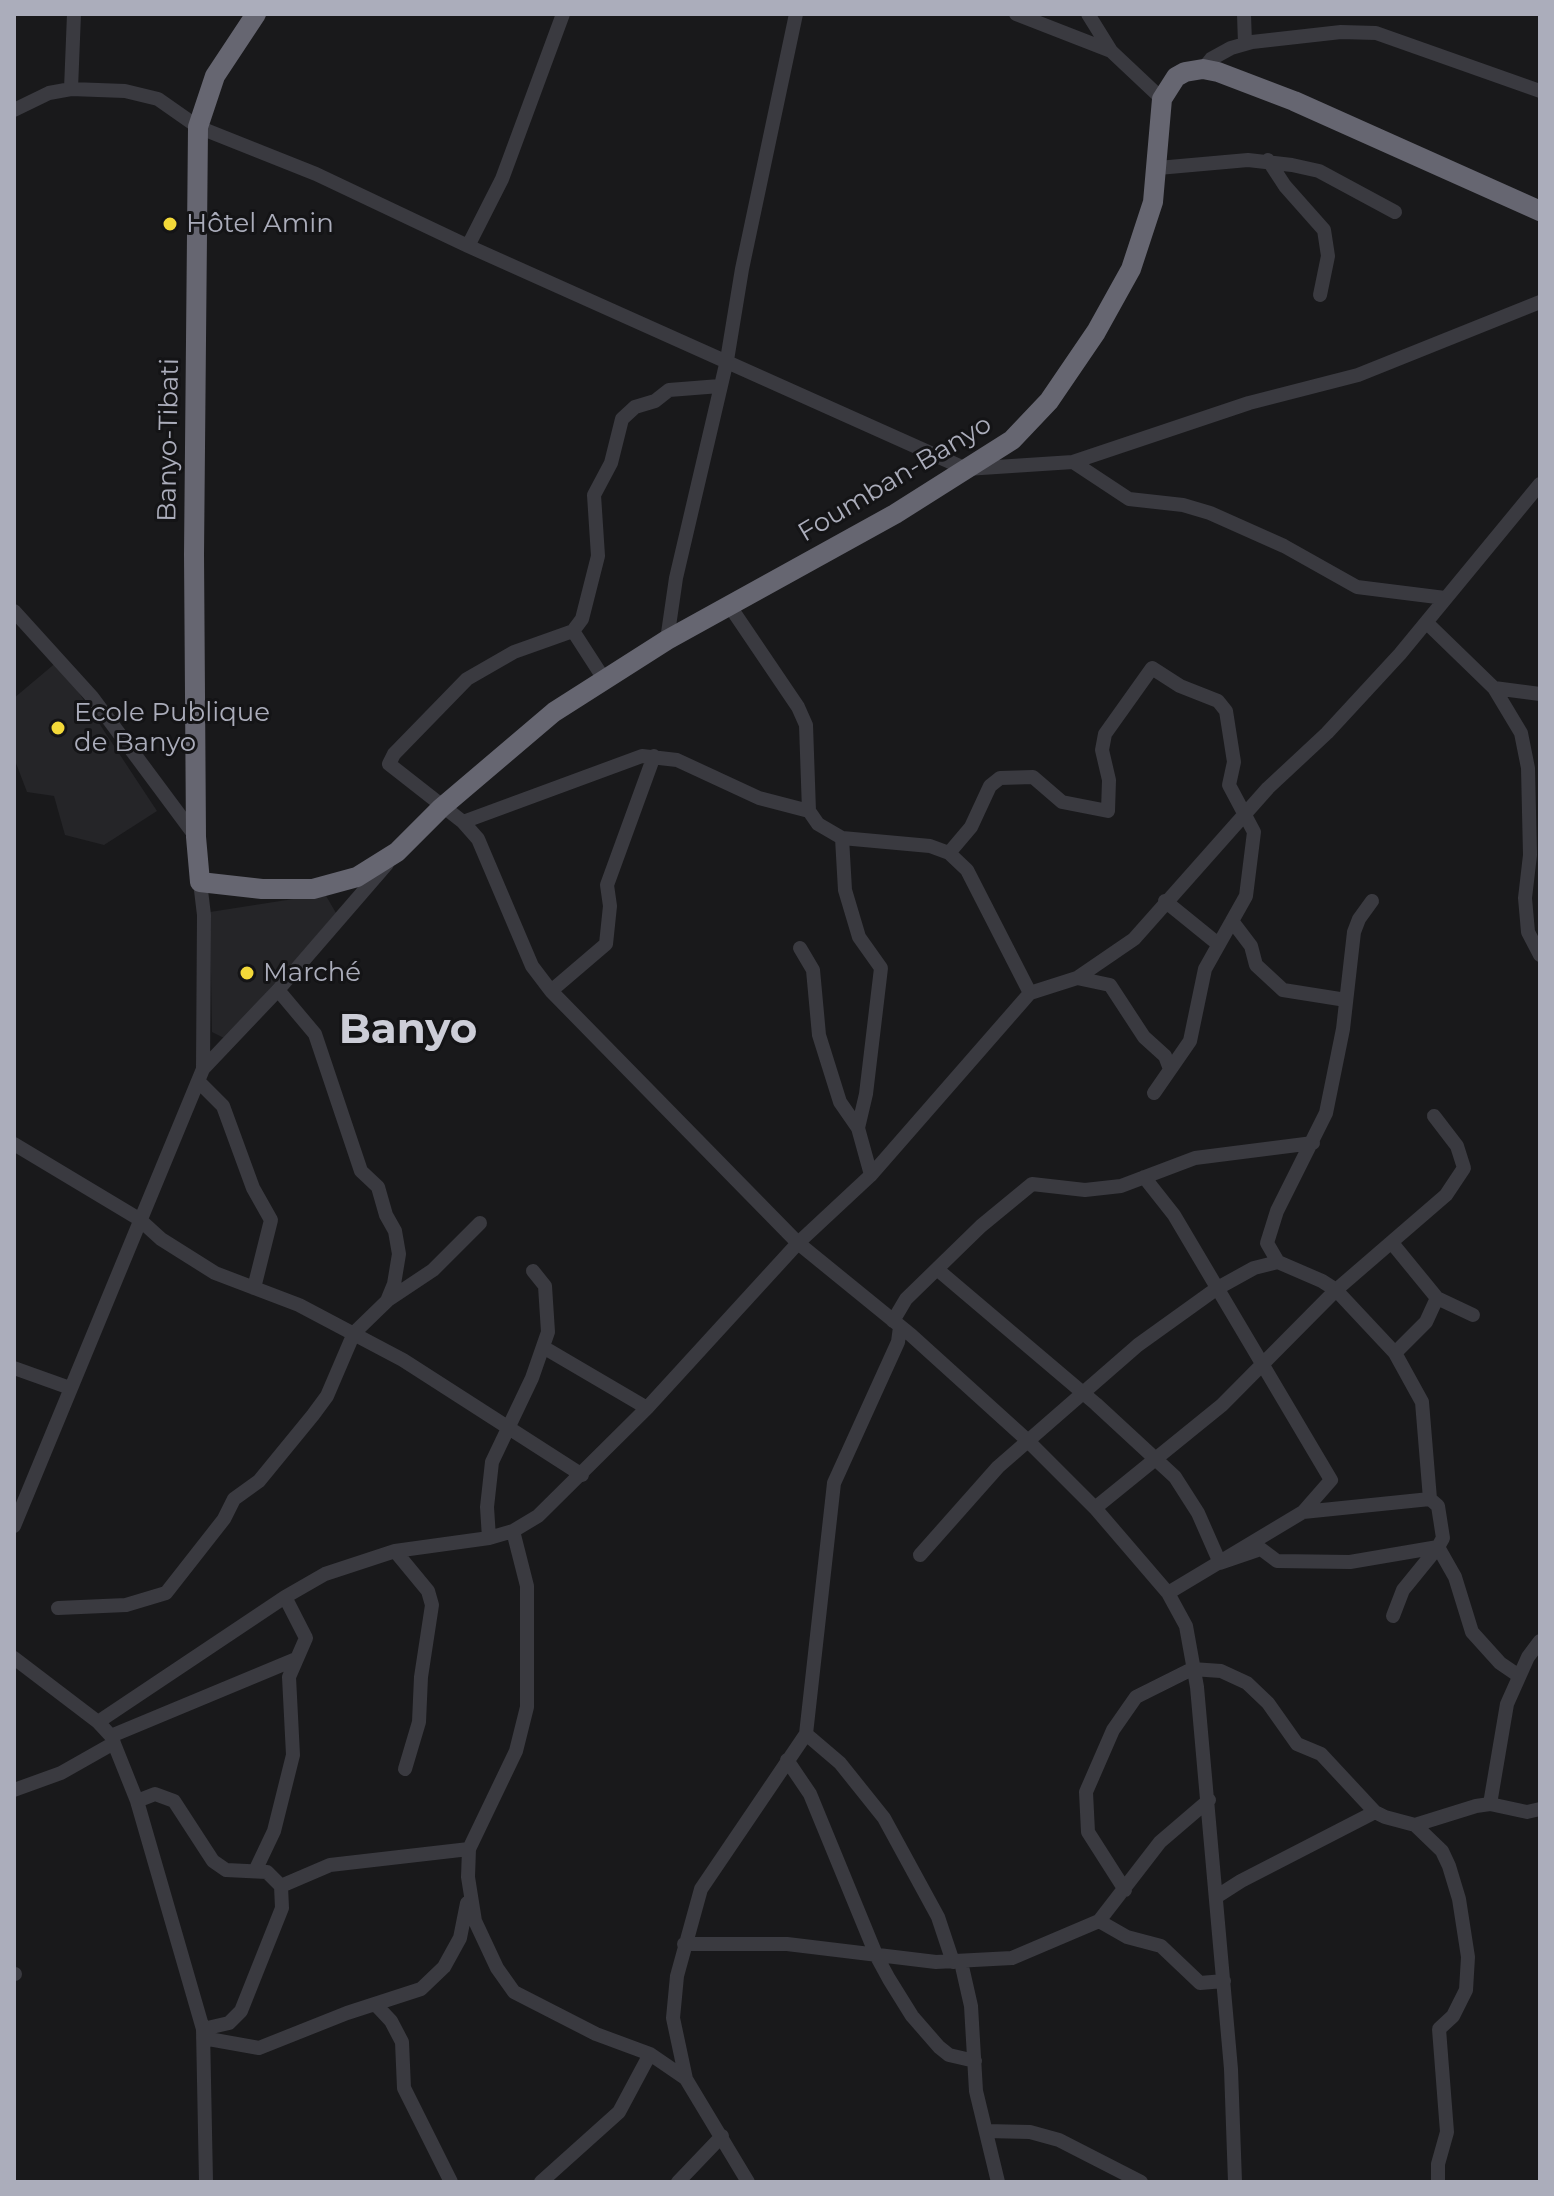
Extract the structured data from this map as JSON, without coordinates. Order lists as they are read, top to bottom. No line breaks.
{"streets":{"highway":["Banyo-Tibati","Foumban-Banyo"]},"crossings":[["Banyo-Tibati","Foumban-Banyo"]],"districts":["Banyo"],"places":["Hôtel Amin","Ecole Publique de Banyo","Marché"]}
